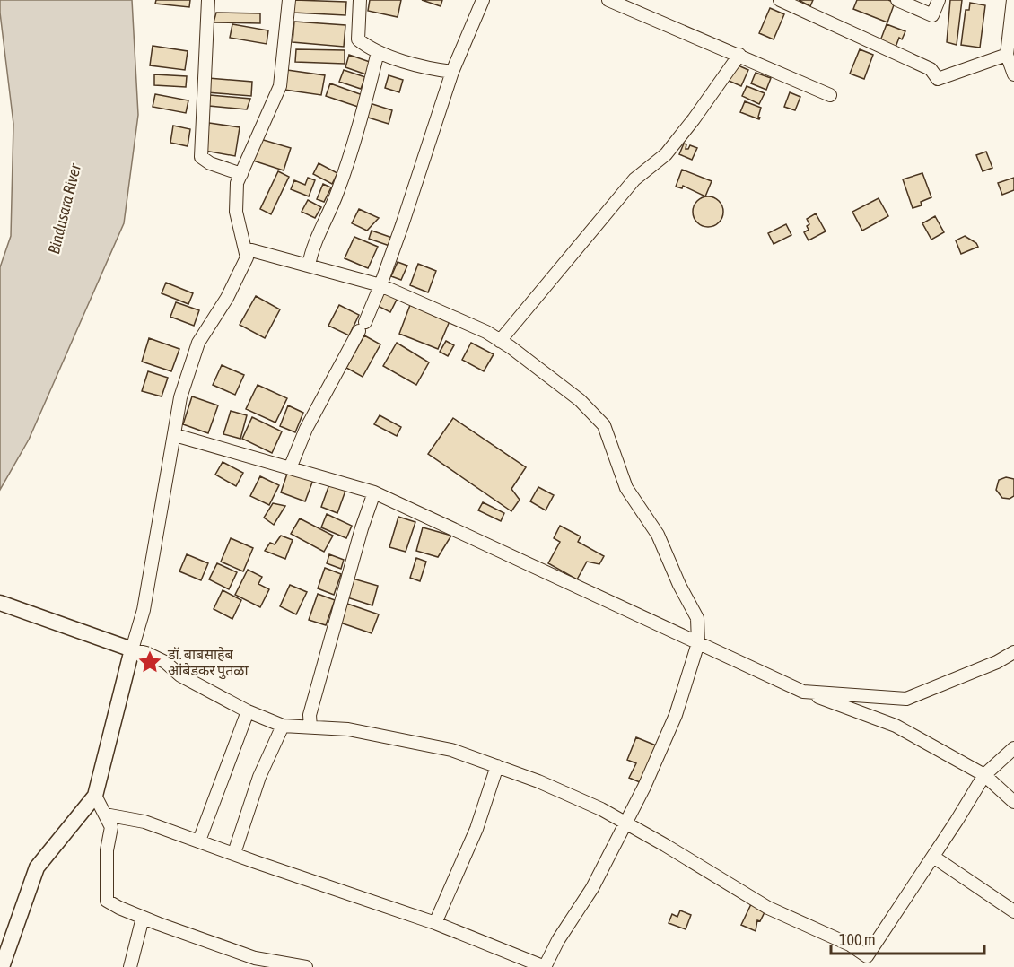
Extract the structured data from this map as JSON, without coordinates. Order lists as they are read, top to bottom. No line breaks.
{"water":["Bindusara River"],"places":{"place":["डॉ. बाबसाहेब आंबेडकर पुतळा"]},"scale_bar":"100 m"}
